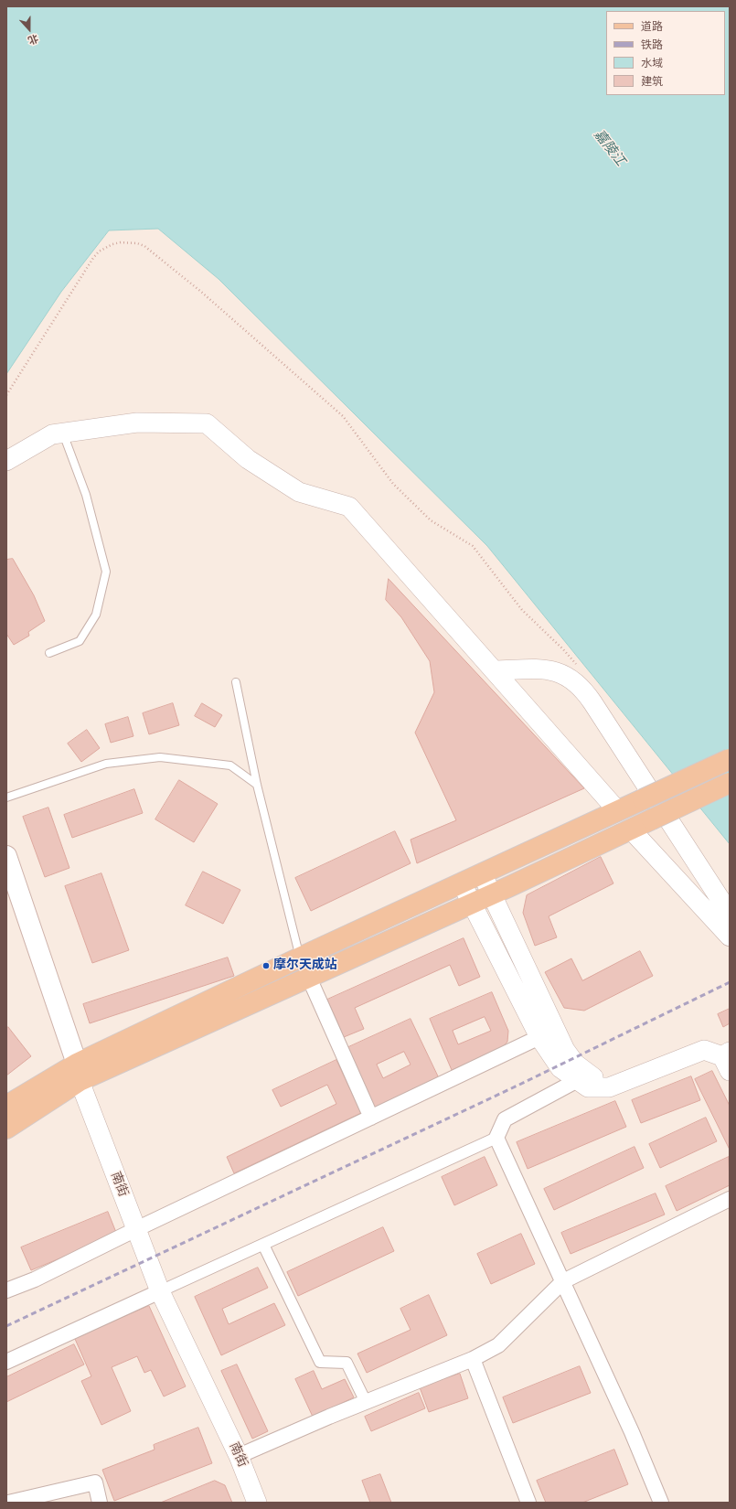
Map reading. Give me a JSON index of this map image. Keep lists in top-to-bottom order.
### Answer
{
  "streets": {
    "main road": ["南街"]
  },
  "water": ["嘉陵江"],
  "places": ["摩尔天成站"],
  "legend": [
    "道路",
    "铁路",
    "水域",
    "建筑"
  ],
  "north": "bottom"
}
